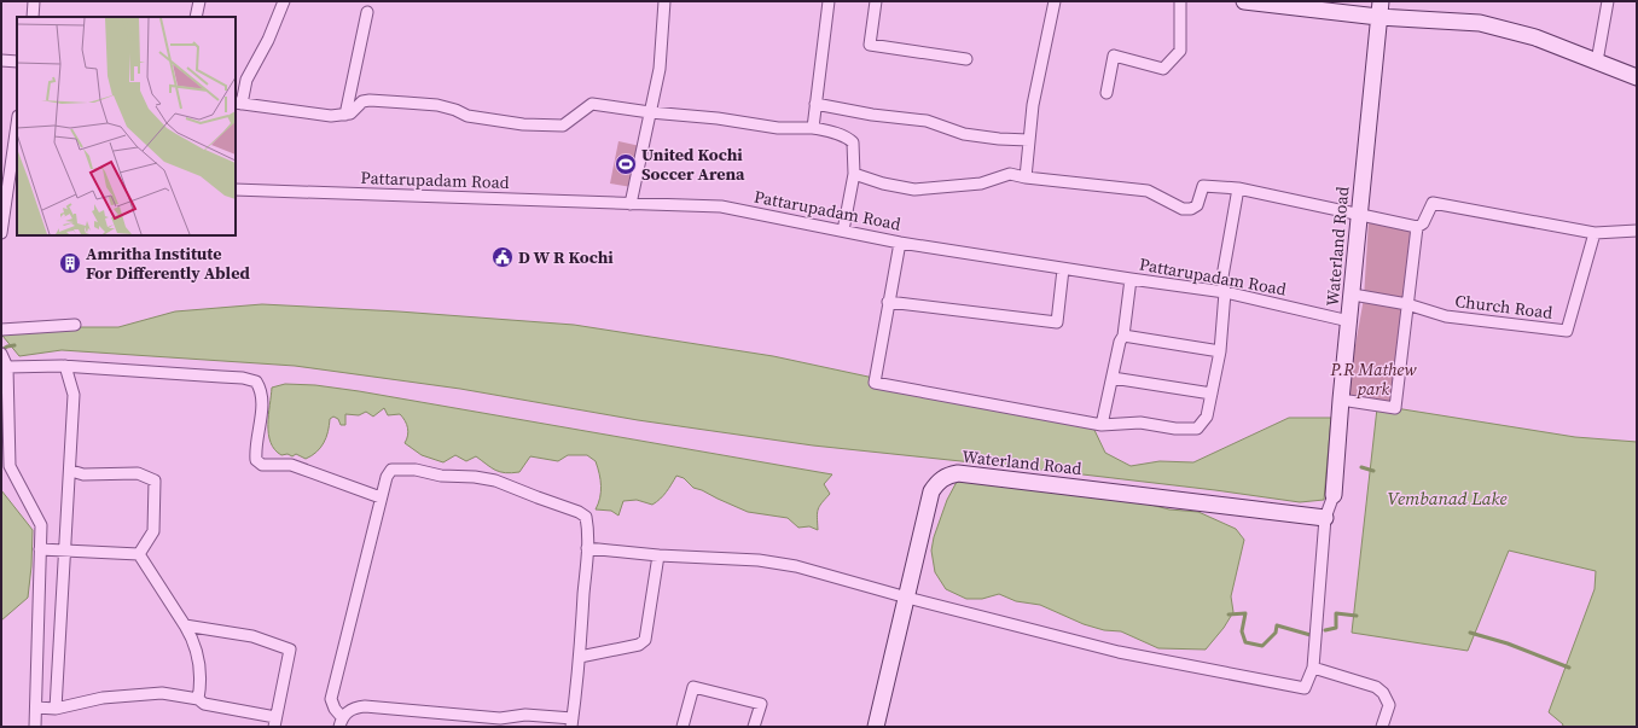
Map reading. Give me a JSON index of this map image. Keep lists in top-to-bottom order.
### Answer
{
  "streets": {
    "main road": ["Waterland Road"],
    "street": ["Pattarupadam Road", "Church Road"]
  },
  "crossings": [
    ["Pattarupadam Road", "Waterland Road"],
    ["Waterland Road", "Church Road"]
  ],
  "water": ["Vembanad Lake"],
  "parks": ["P.R Mathew park"],
  "places": {
    "sports": ["United Kochi Soccer Arena"],
    "public building": ["D W R Kochi"],
    "building": ["Amritha Institute For Differently Abled"]
  }
}
